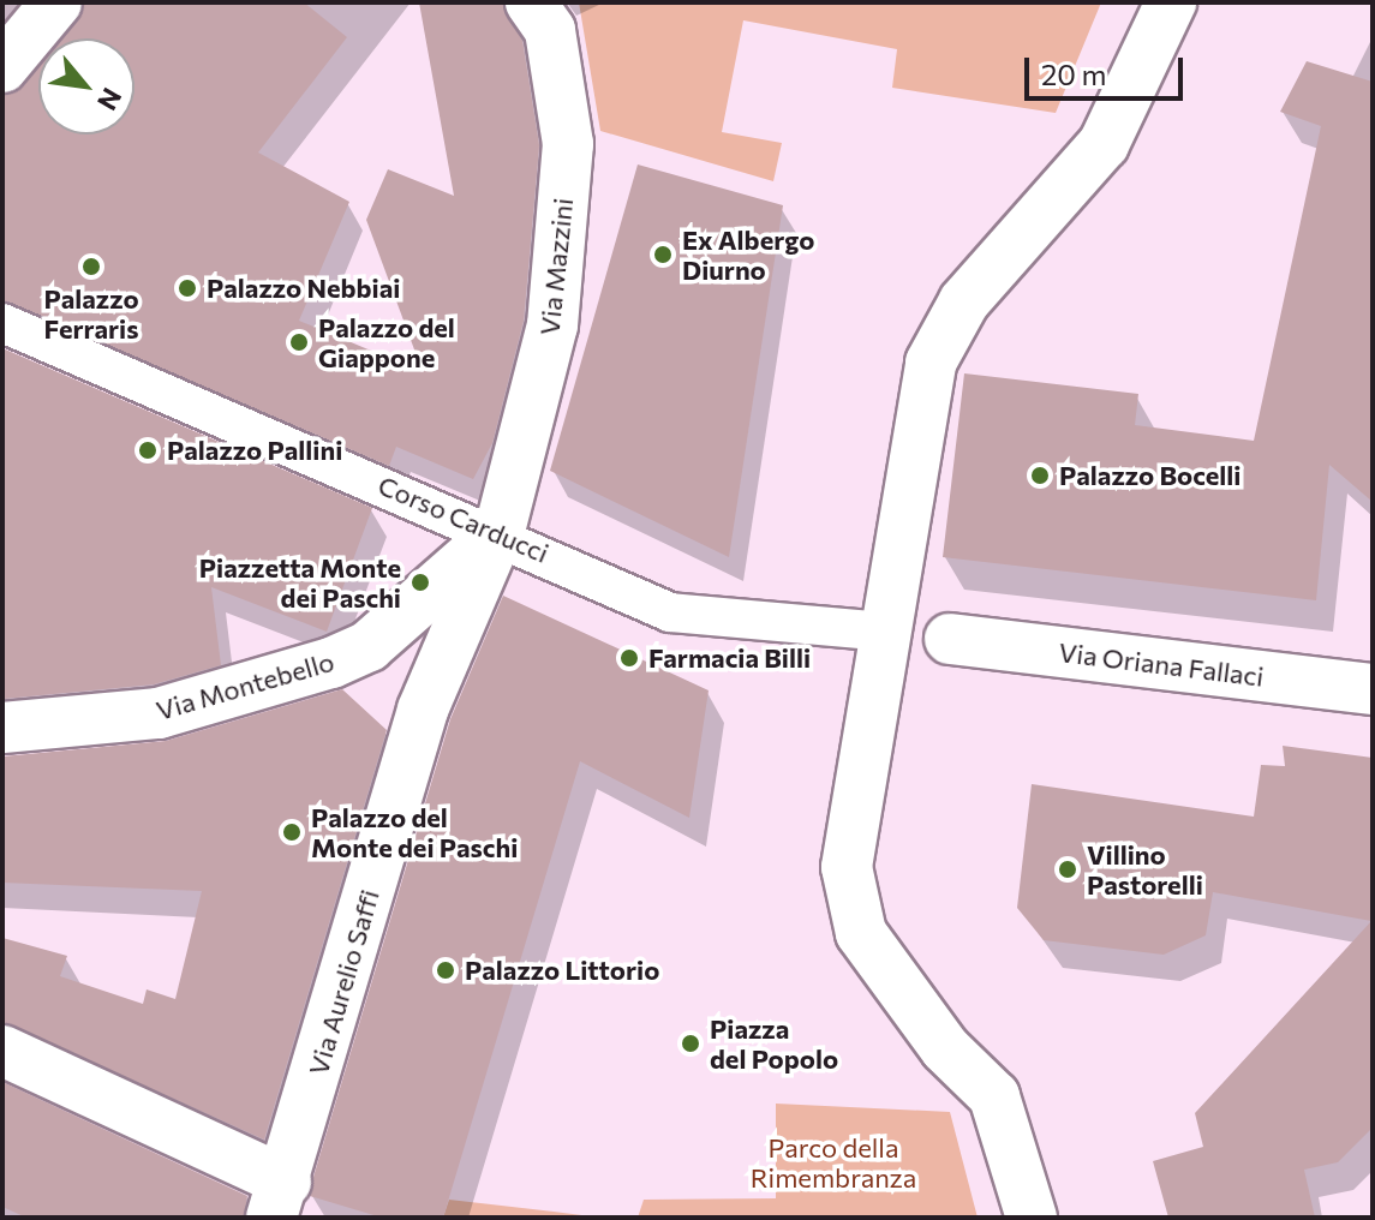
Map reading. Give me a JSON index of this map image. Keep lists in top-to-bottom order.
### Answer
{
  "streets": {
    "street": [
      "Via Mazzini",
      "Corso Carducci",
      "Via Oriana Fallaci",
      "Via Montebello",
      "Via Aurelio Saffi"
    ]
  },
  "crossings": [
    ["Via Mazzini", "Corso Carducci"],
    ["Via Mazzini", "Via Montebello"],
    ["Via Mazzini", "Via Aurelio Saffi"],
    ["Corso Carducci", "Via Montebello"],
    ["Corso Carducci", "Via Aurelio Saffi"],
    ["Via Montebello", "Via Aurelio Saffi"]
  ],
  "parks": ["Parco della Rimembranza"],
  "places": [
    "Ex Albergo Diurno",
    "Palazzo Ferraris",
    "Palazzo Nebbiai",
    "Palazzo del Giappone",
    "Palazzo Pallini",
    "Palazzo Bocelli",
    "Piazzetta Monte dei Paschi",
    "Farmacia Billi",
    "Palazzo del Monte dei Paschi",
    "Villino Pastorelli",
    "Palazzo Littorio",
    "Piazza del Popolo"
  ],
  "scale_bar": "20 m",
  "north": "bottom right"
}
